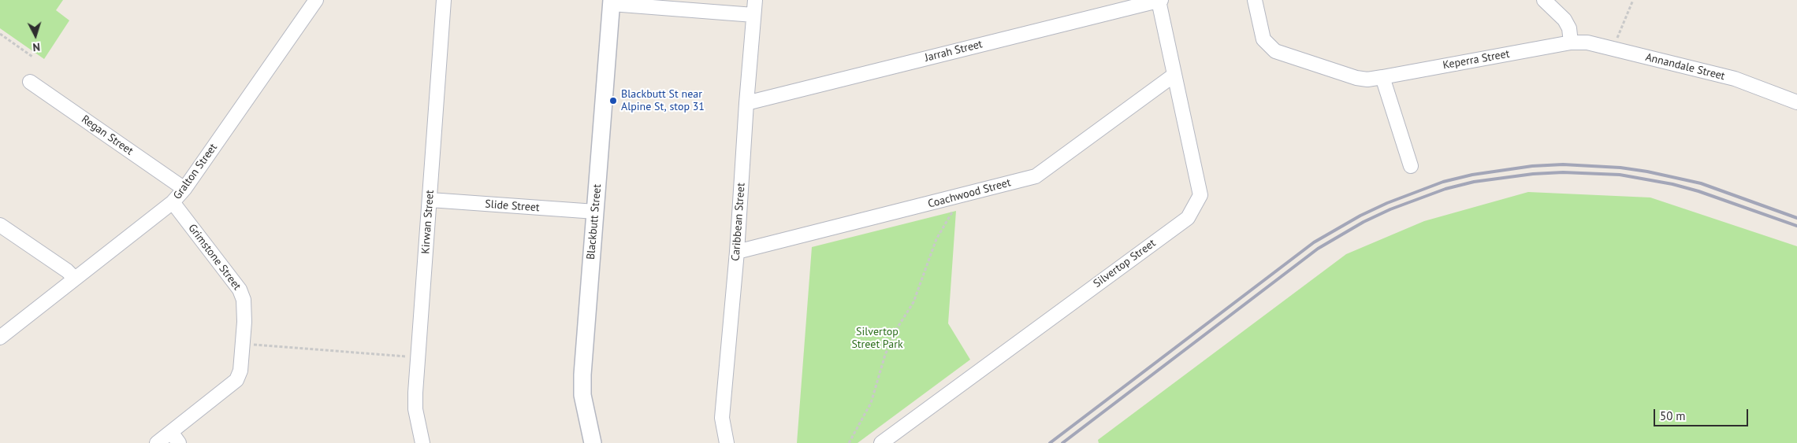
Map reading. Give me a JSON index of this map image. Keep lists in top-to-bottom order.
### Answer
{
  "streets": {
    "street": [
      "Jarrah Street",
      "Keperra Street",
      "Annandale Street",
      "Regan Street",
      "Gralton Street",
      "Coachwood Street",
      "Slide Street",
      "Kirwan Street",
      "Blackbutt Street",
      "Caribbean Street",
      "Grimstone Street",
      "Silvertop Street"
    ]
  },
  "crossings": [
    ["Jarrah Street", "Caribbean Street"],
    ["Jarrah Street", "Silvertop Street"],
    ["Keperra Street", "Annandale Street"],
    ["Regan Street", "Gralton Street"],
    ["Gralton Street", "Grimstone Street"],
    ["Coachwood Street", "Caribbean Street"],
    ["Coachwood Street", "Silvertop Street"],
    ["Slide Street", "Kirwan Street"],
    ["Slide Street", "Blackbutt Street"]
  ],
  "parks": ["Silvertop Street Park"],
  "places": ["Blackbutt St near Alpine St, stop 31"],
  "scale_bar": "50 m",
  "north": "bottom"
}
